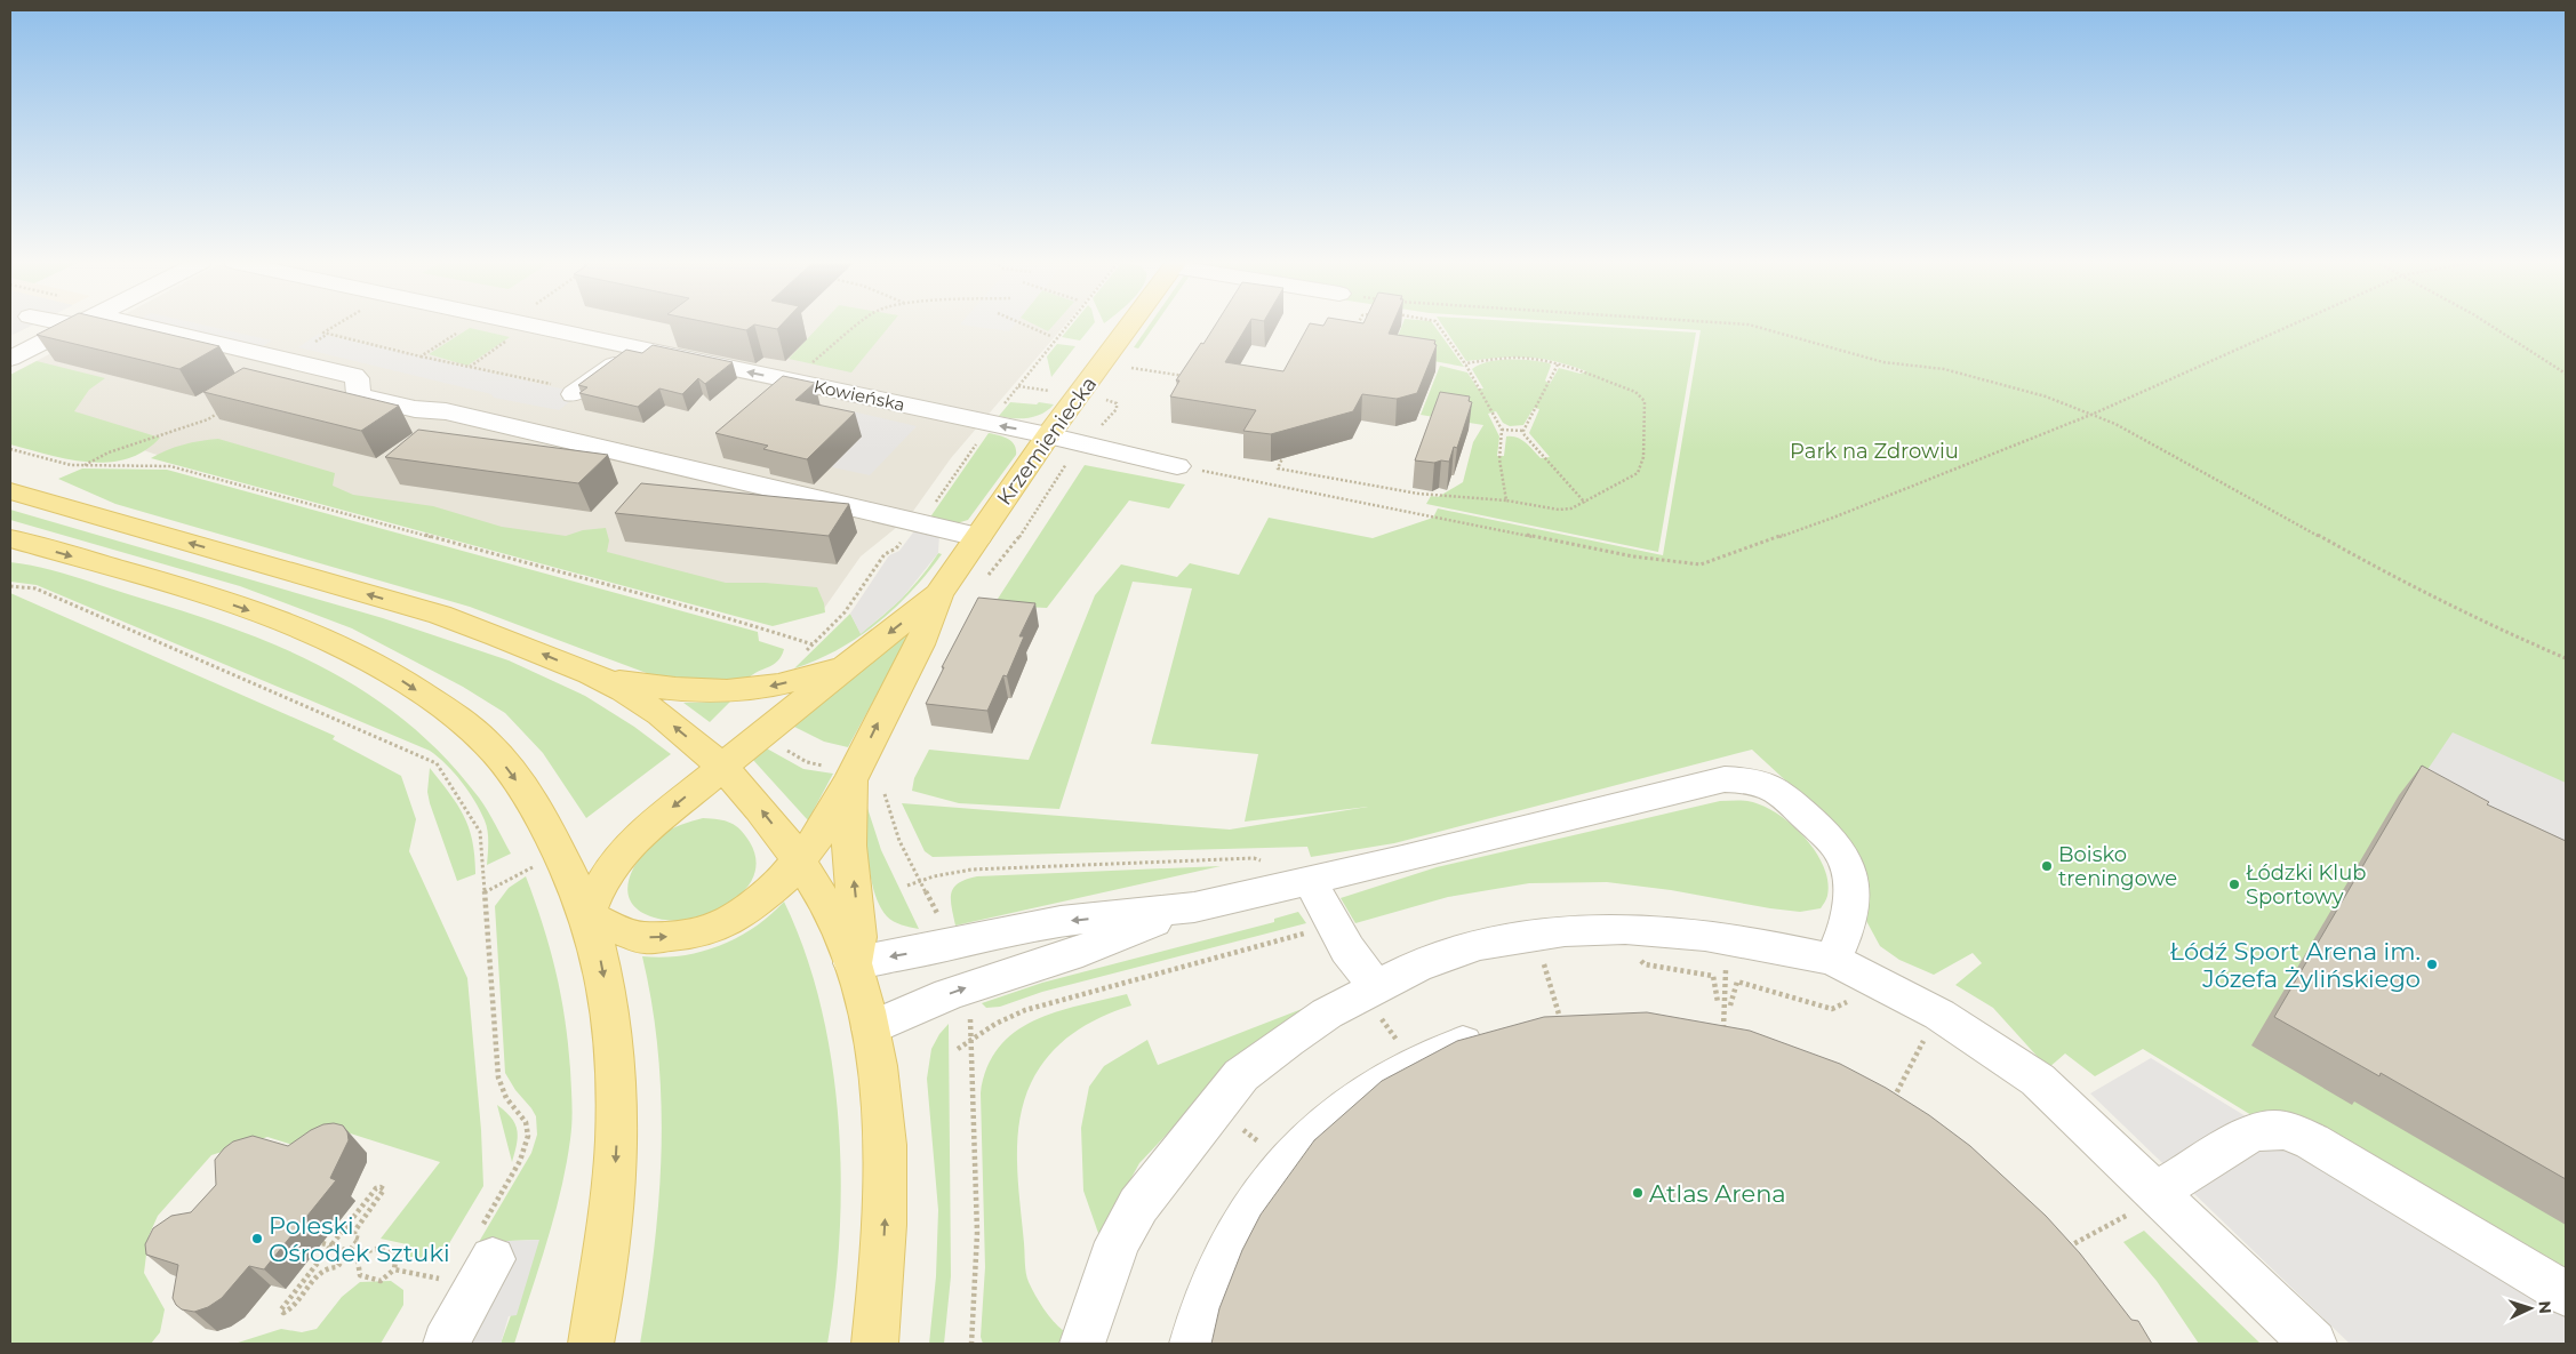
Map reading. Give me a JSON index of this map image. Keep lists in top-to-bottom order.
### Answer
{
  "streets": {
    "main road": ["Krzemieniecka"],
    "street": ["Kowieńska"]
  },
  "crossings": [
    ["Kowieńska", "Krzemieniecka"]
  ],
  "parks": ["Park na Zdrowiu"],
  "places": [
    "Boisko treningowe",
    "Łódzki Klub Sportowy",
    "Łódź Sport Arena im. Józefa Żylińskiego",
    "Atlas Arena",
    "Poleski Ośrodek Sztuki"
  ],
  "north": "right"
}
